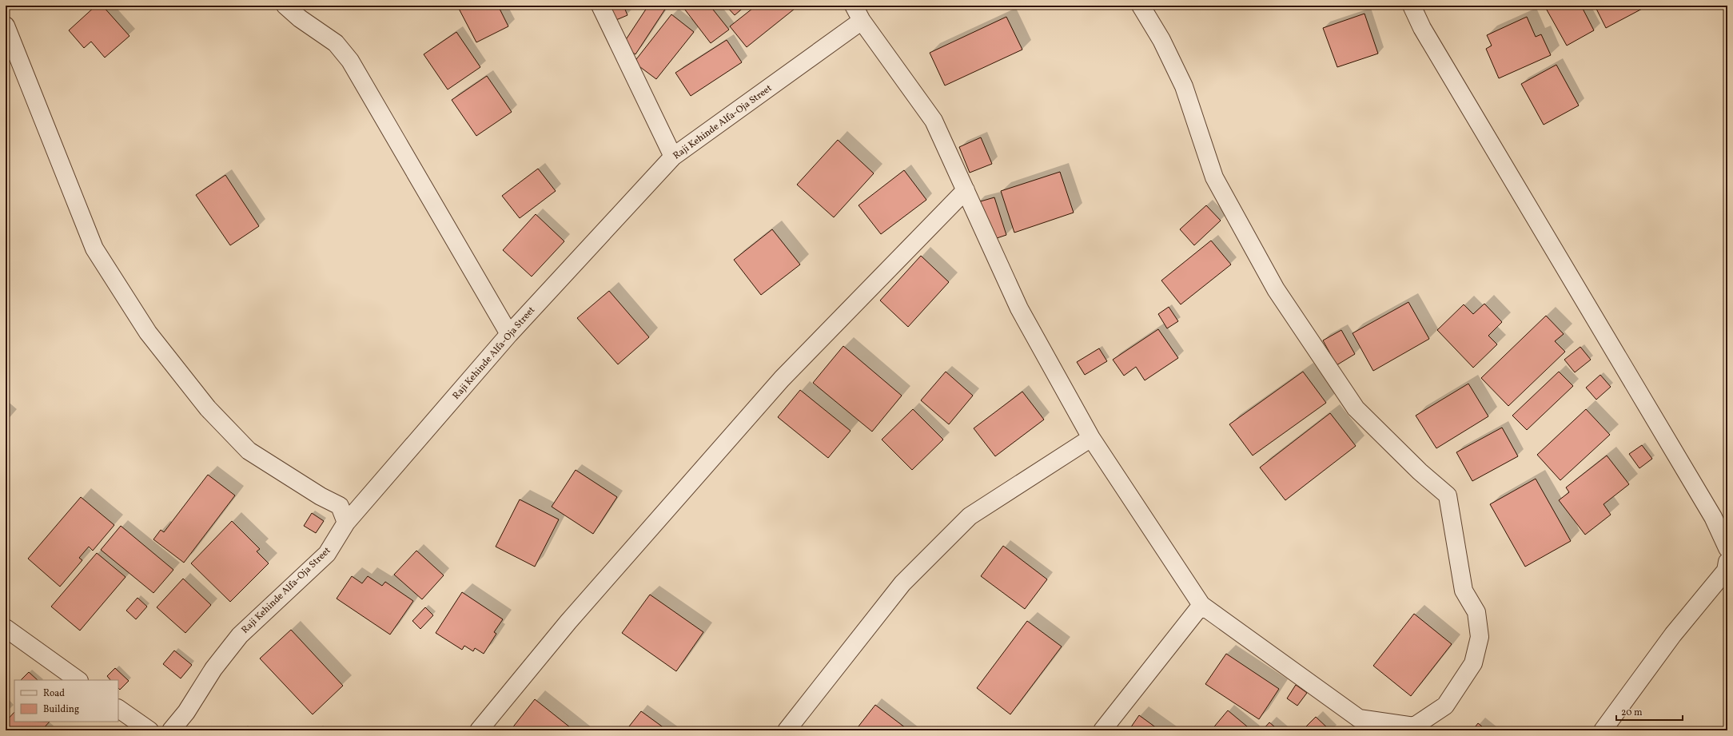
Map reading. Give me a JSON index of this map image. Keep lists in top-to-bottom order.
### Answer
{
  "streets": {
    "street": ["Raji Kehinde Alfa-Oja Street"]
  },
  "legend": ["Road", "Building"],
  "scale_bar": "20 m"
}
